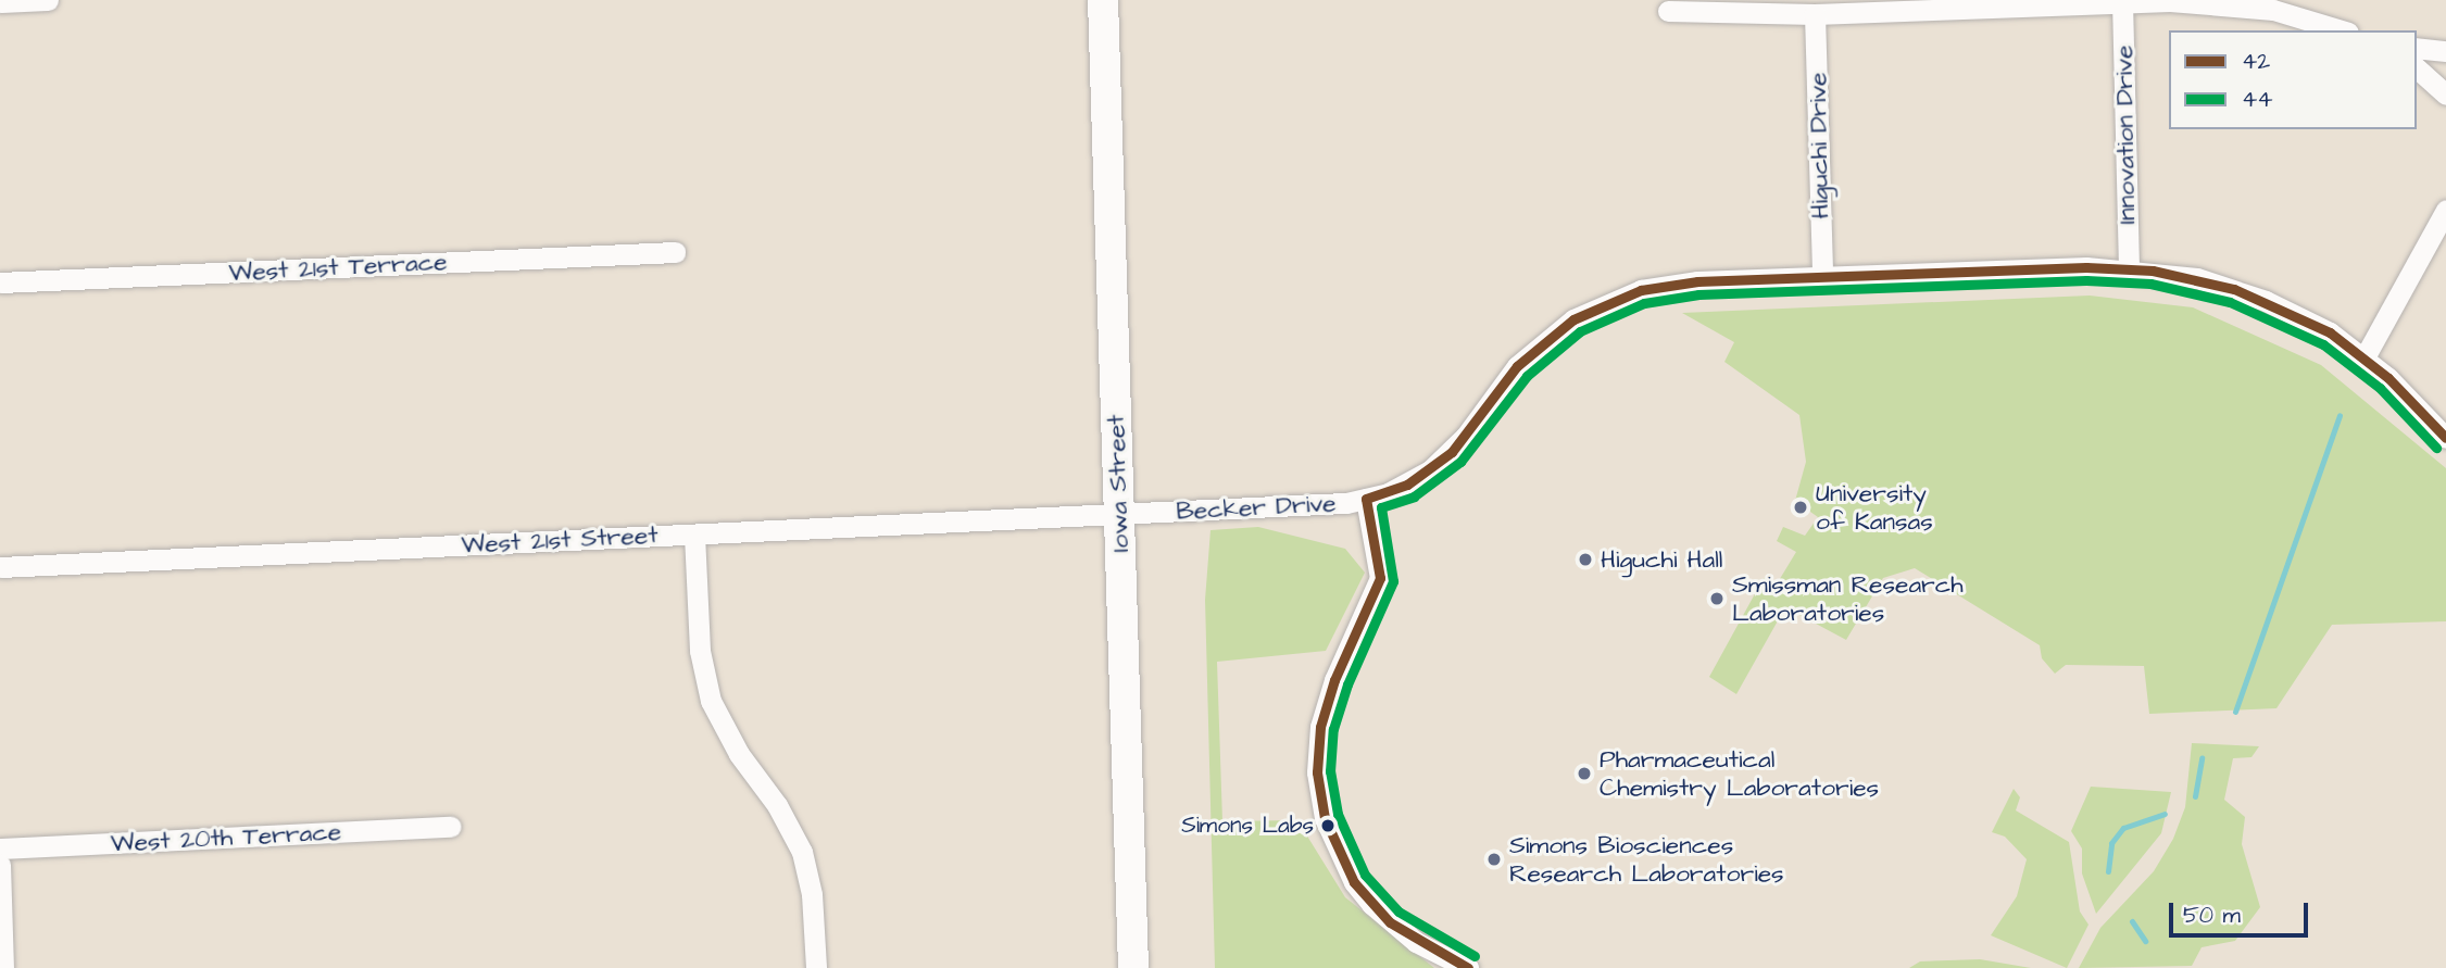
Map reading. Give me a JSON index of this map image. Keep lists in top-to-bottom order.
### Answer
{
  "streets": {
    "highway": ["Iowa Street"],
    "street": [
      "Innovation Drive",
      "Higuchi Drive",
      "West 21st Terrace",
      "Becker Drive",
      "West 21st Street",
      "West 20th Terrace"
    ]
  },
  "crossings": [
    ["Innovation Drive", "Becker Drive"],
    ["Higuchi Drive", "Becker Drive"],
    ["Iowa Street", "Becker Drive"],
    ["Iowa Street", "West 21st Street"],
    ["Becker Drive", "West 21st Street"]
  ],
  "places": [
    "University of Kansas",
    "Higuchi Hall",
    "Smissman Research Laboratories",
    "Pharmaceutical Chemistry Laboratories",
    "Simons Labs",
    "Simons Biosciences Research Laboratories"
  ],
  "lines": ["transit line 42", "transit line 44"],
  "legend": ["42", "44"],
  "scale_bar": "50 m"
}
